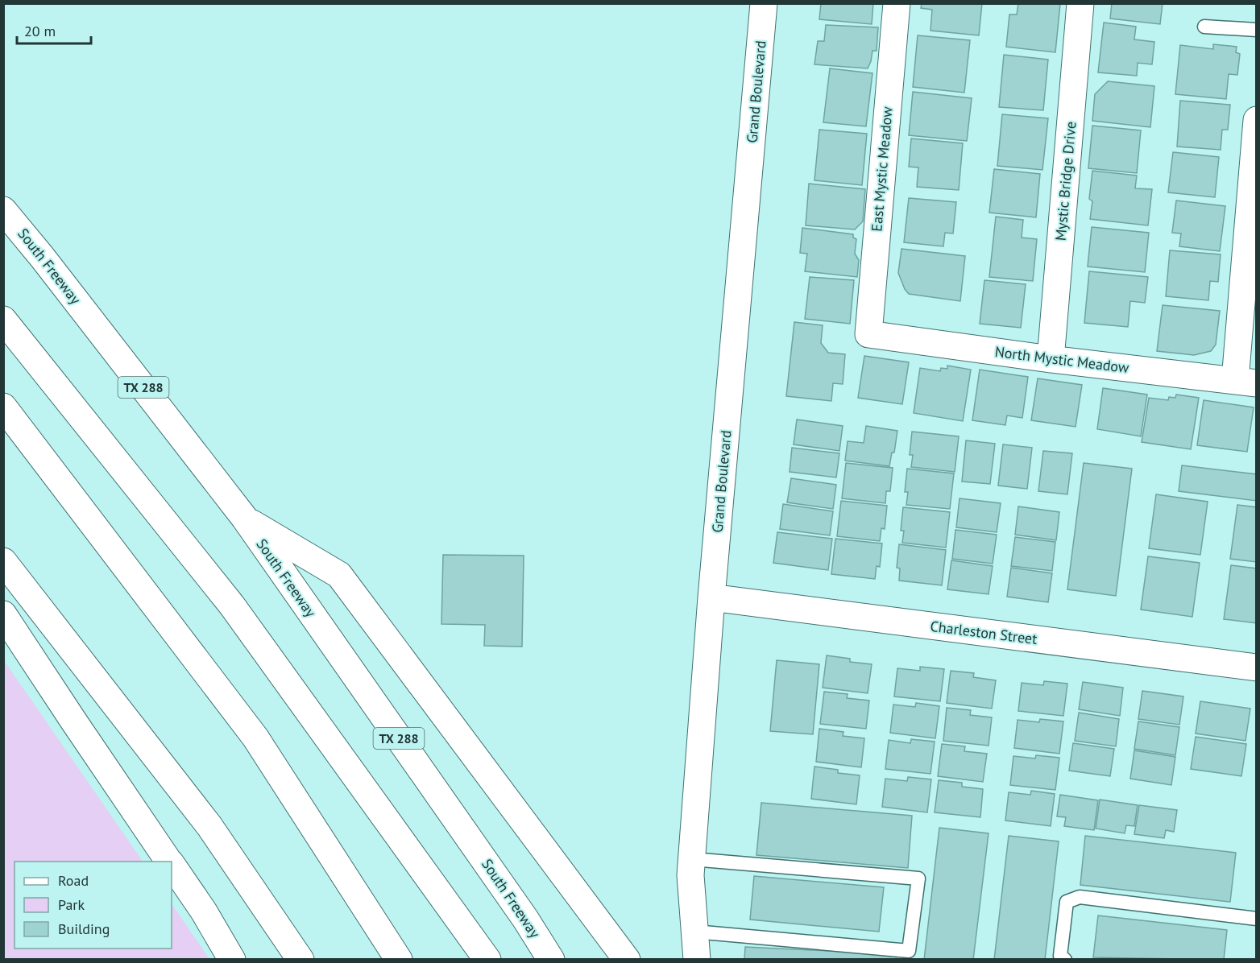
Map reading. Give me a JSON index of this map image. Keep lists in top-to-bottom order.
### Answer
{
  "streets": {
    "main road": [
      "Grand Boulevard",
      "East Mystic Meadow",
      "Mystic Bridge Drive",
      "South Freeway",
      "North Mystic Meadow",
      "TX 288",
      "Charleston Street"
    ]
  },
  "crossings": [
    ["Grand Boulevard", "Charleston Street"],
    ["East Mystic Meadow", "North Mystic Meadow"],
    ["Mystic Bridge Drive", "North Mystic Meadow"]
  ],
  "legend": ["Road", "Park", "Building"],
  "scale_bar": "20 m"
}
